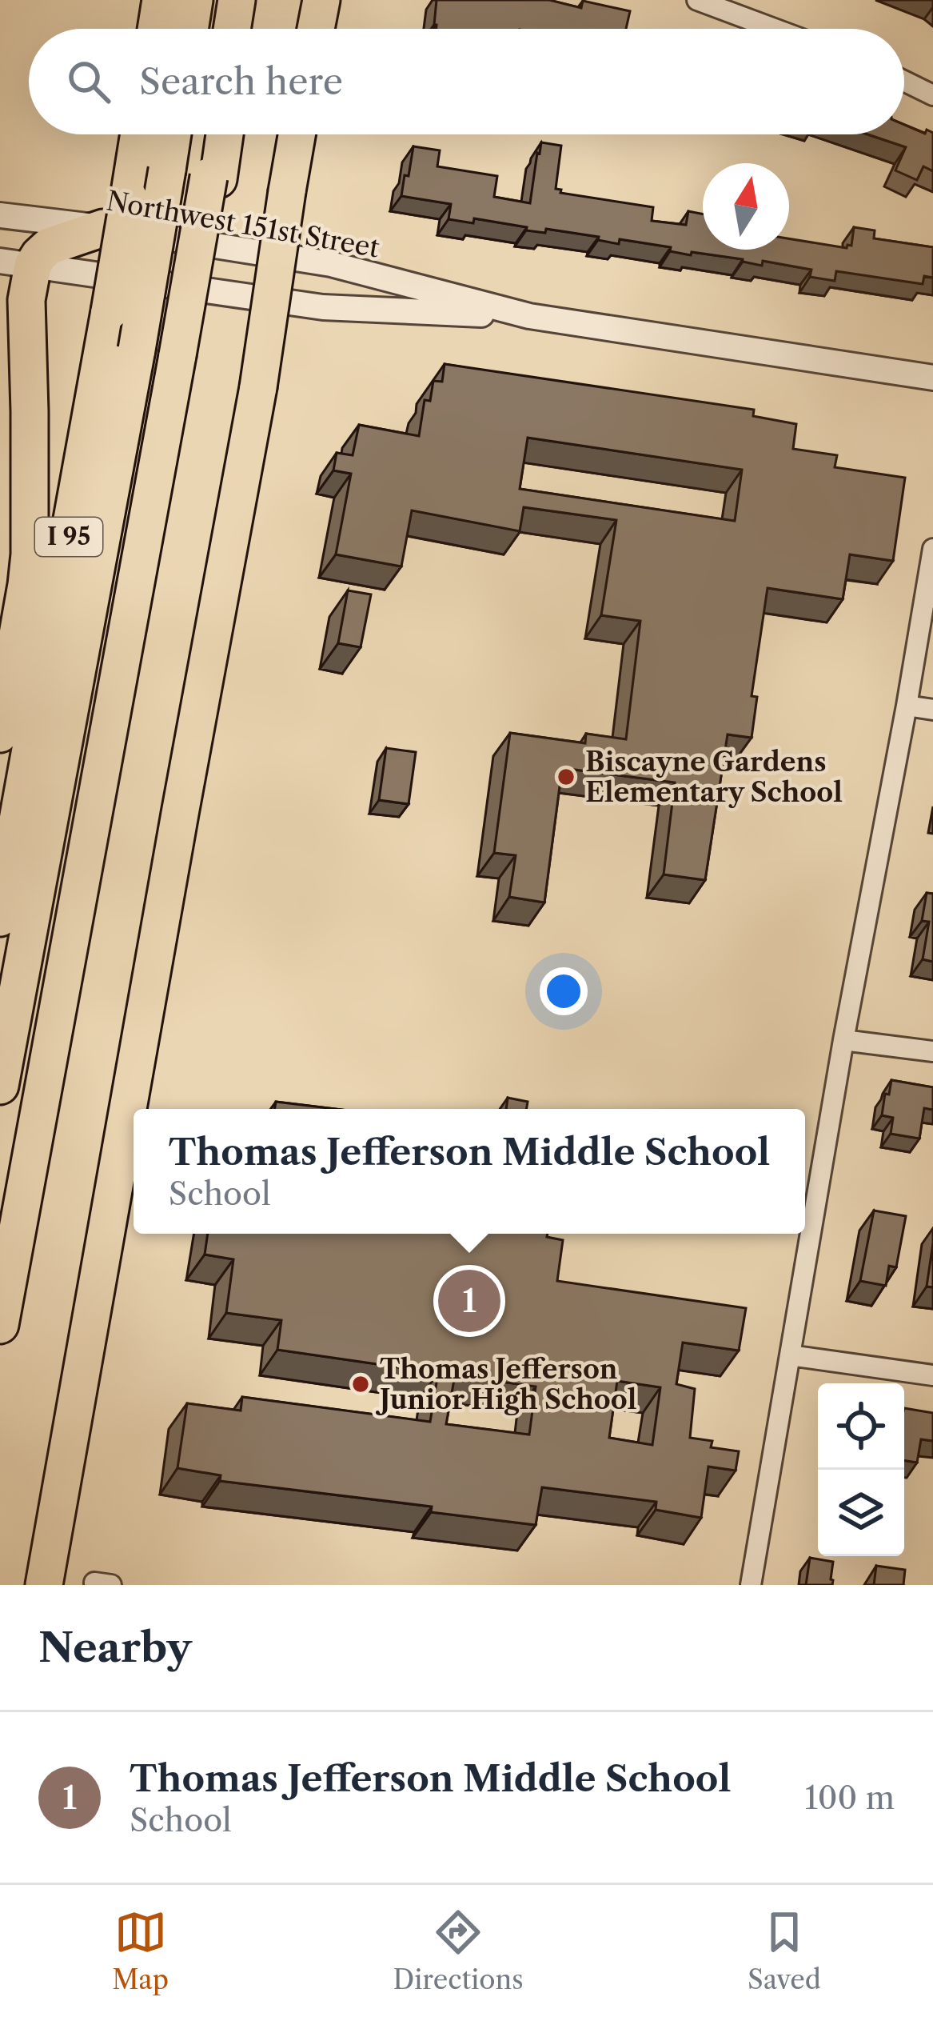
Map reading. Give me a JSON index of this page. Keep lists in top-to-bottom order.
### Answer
{
  "streets": {
    "highway": ["I 95"],
    "street": ["Northwest 151st Street"]
  },
  "places": ["Biscayne Gardens Elementary School", "Thomas Jefferson Junior High School"],
  "north": "top",
  "page": {
    "search": "Search here",
    "popup": ["Thomas Jefferson Middle School", "School"],
    "pins": "1",
    "heading": "Nearby",
    "list": [
      {
        "mark": "1",
        "name": "Thomas Jefferson Middle School",
        "note": "School",
        "value": "100 m"
      }
    ],
    "nav": ["Map", "Directions", "Saved"]
  }
}
